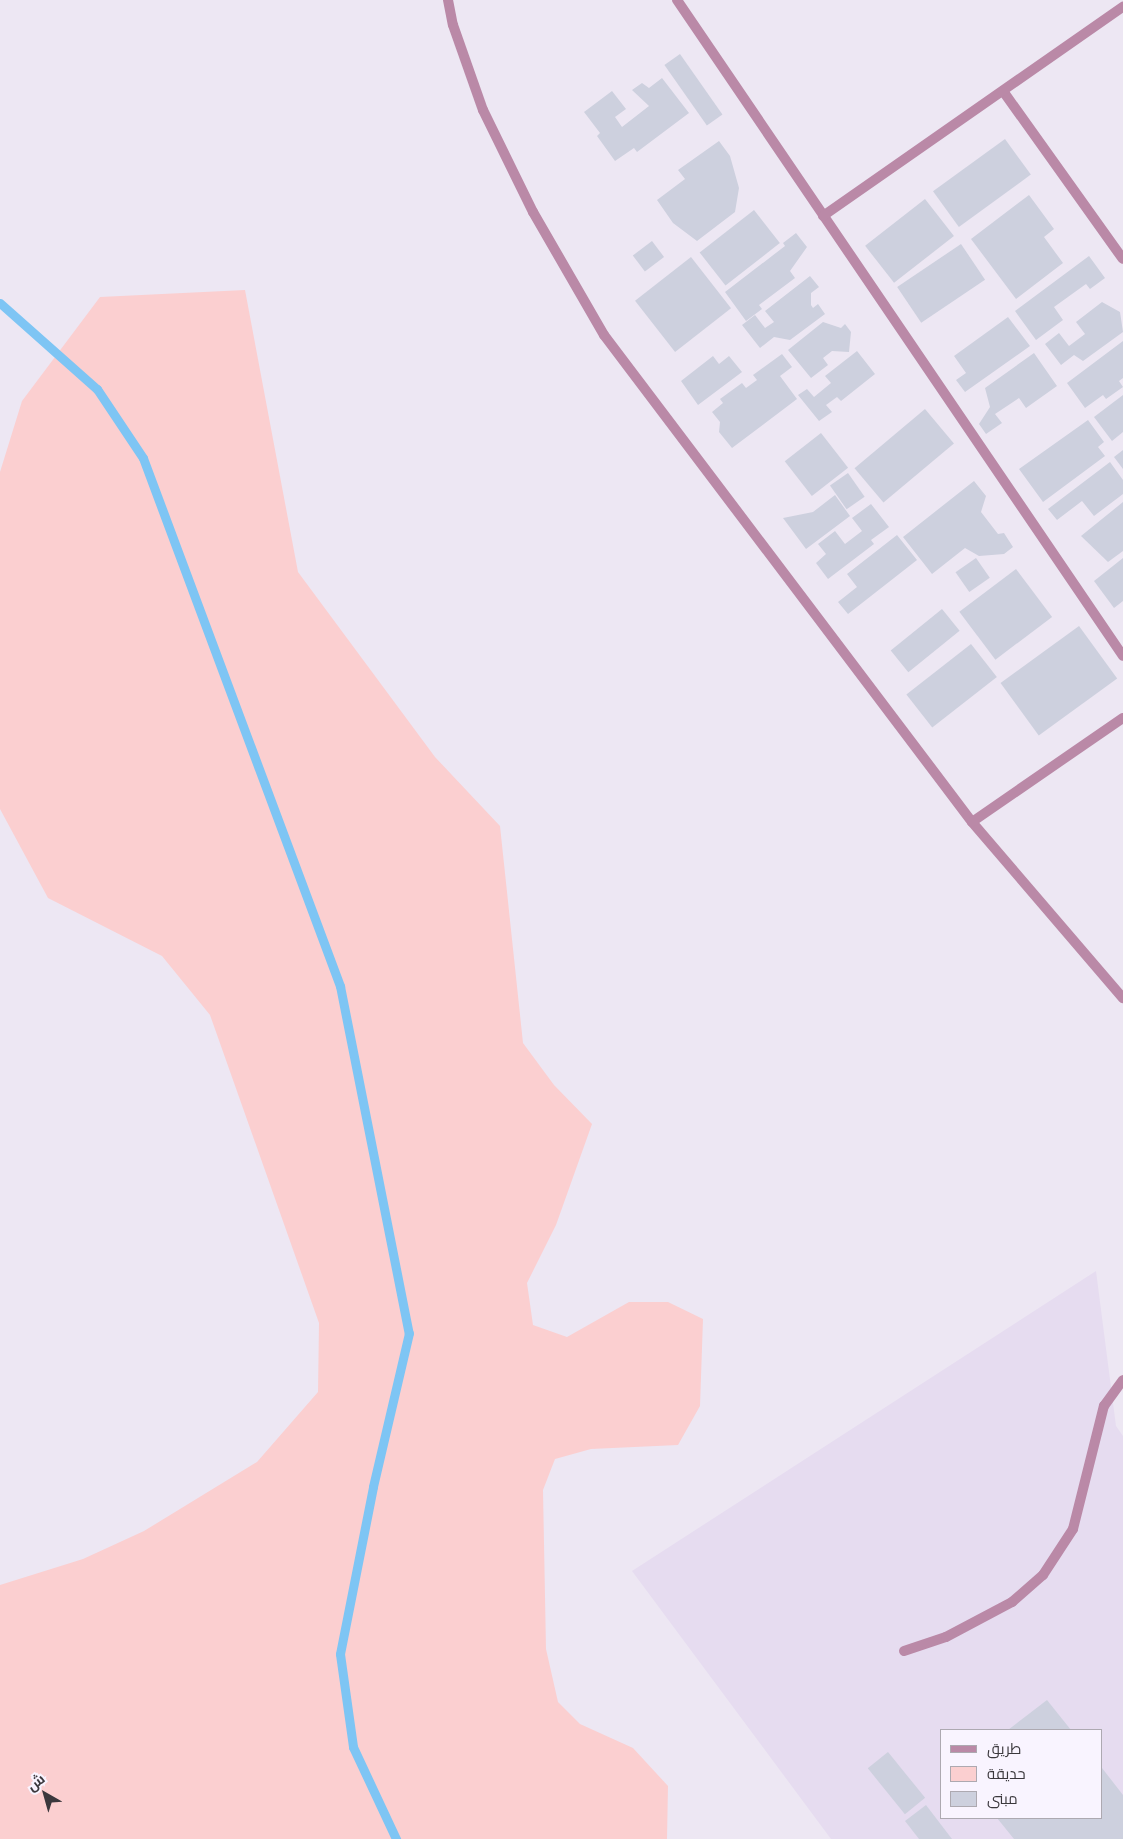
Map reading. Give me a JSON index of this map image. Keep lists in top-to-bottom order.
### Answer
{
  "legend": ["طريق", "حديقة", "مبنى"],
  "north": "top left"
}
